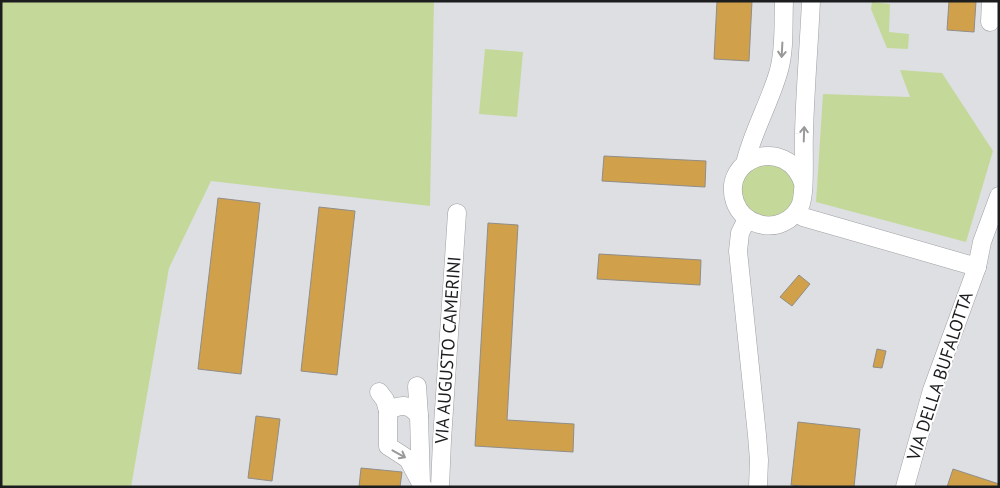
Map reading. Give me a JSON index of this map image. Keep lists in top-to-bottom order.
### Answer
{
  "streets": {
    "street": ["VIA AUGUSTO CAMERINI", "VIA DELLA BUFALOTTA"]
  }
}
